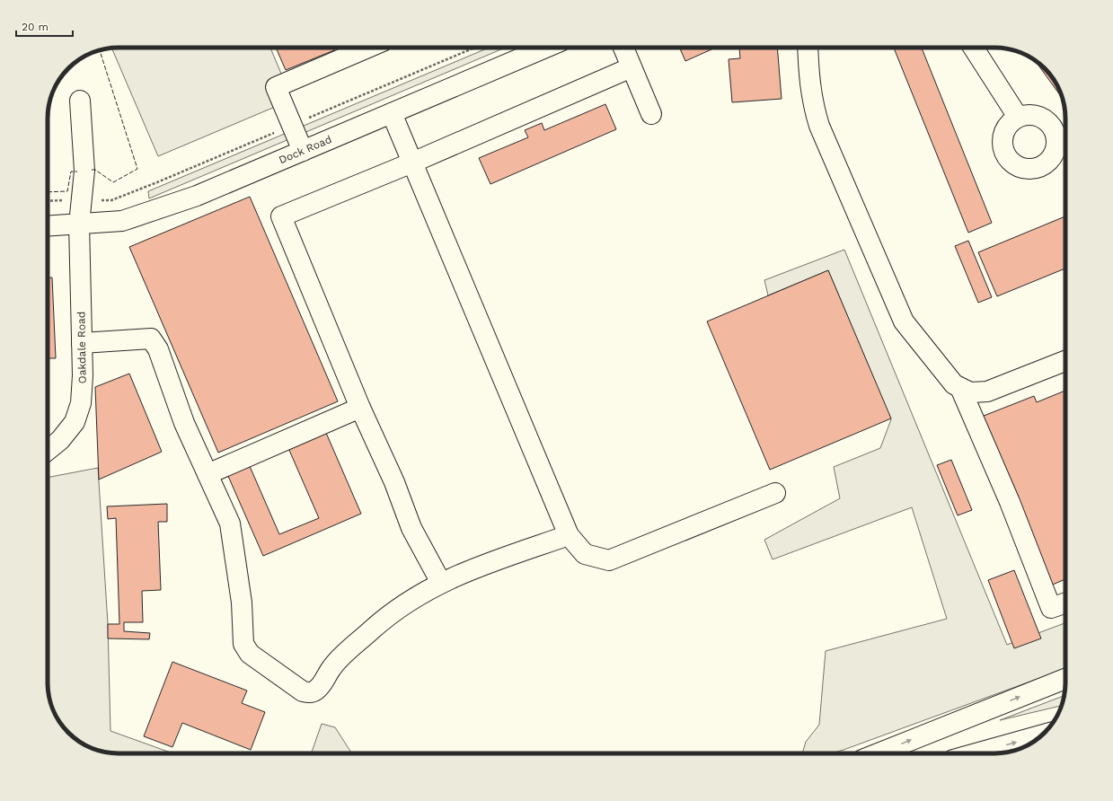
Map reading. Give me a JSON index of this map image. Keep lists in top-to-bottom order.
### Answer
{
  "streets": {
    "main road": ["Dock Road", "Oakdale Road"]
  },
  "crossings": [
    ["Dock Road", "Oakdale Road"]
  ],
  "scale_bar": "20 m"
}
